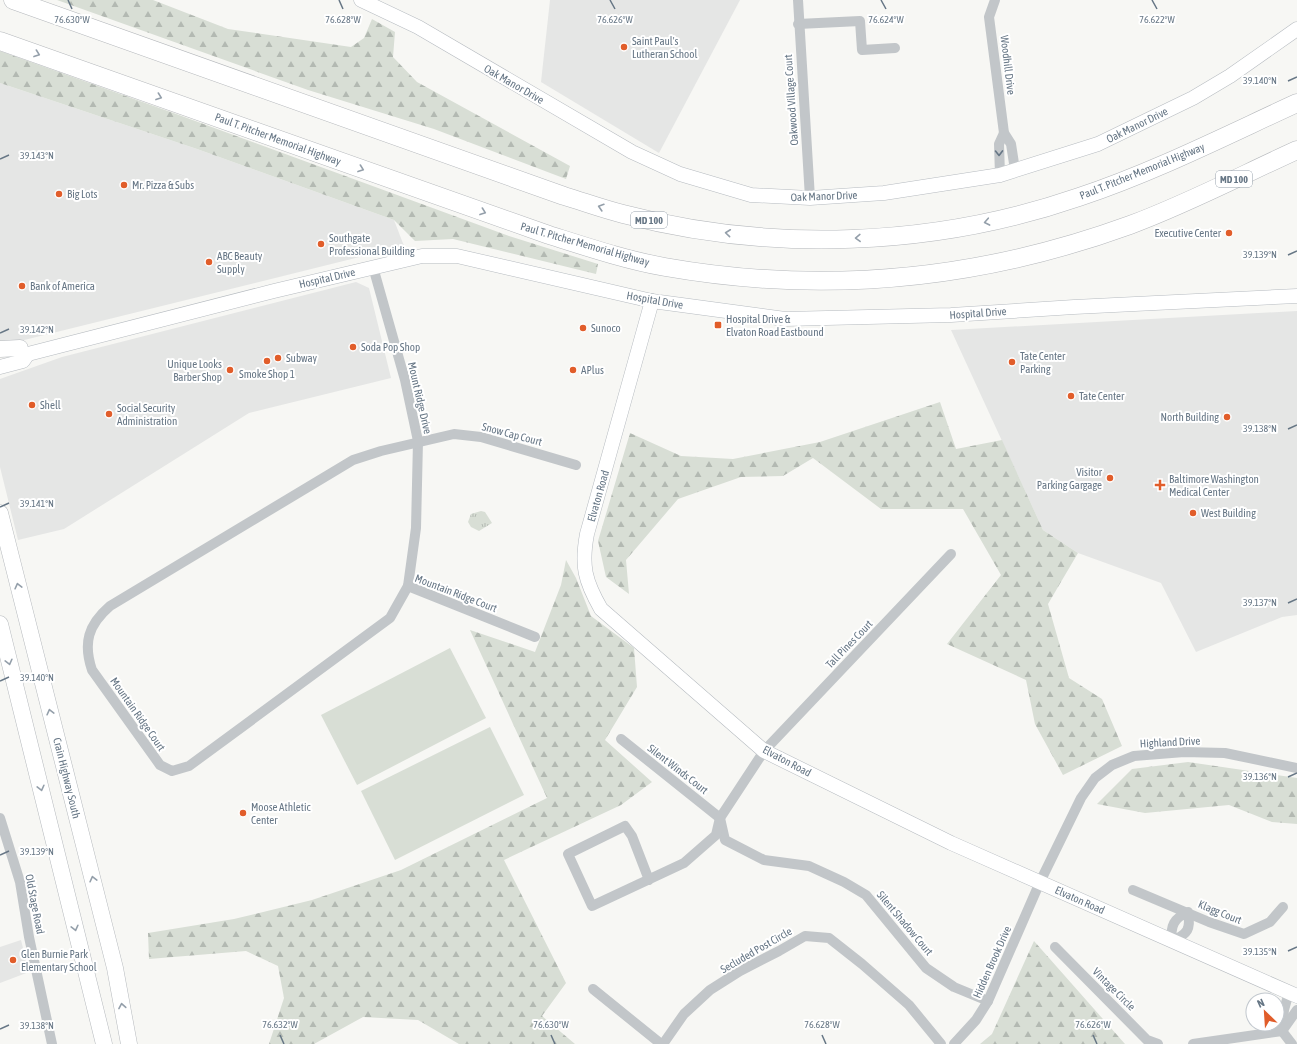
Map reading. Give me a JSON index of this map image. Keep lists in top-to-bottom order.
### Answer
{
  "streets": {
    "highway": ["Paul T. Pitcher Memorial Highway", "MD 100"],
    "main road": ["Crain Highway South"],
    "street": [
      "Woodhill Drive",
      "Oak Manor Drive",
      "Oakwood Village Court",
      "Hospital Drive",
      "Mount Ridge Drive",
      "Snow Cap Court",
      "Elvaton Road",
      "Mountain Ridge Court",
      "Tall Pines Court",
      "Highland Drive",
      "Silent Winds Court",
      "Old Stage Road",
      "Klagg Court",
      "Silent Shadow Court",
      "Secluded Post Circle",
      "Hidden Brook Drive",
      "Vintage Circle"
    ]
  },
  "crossings": [
    ["Woodhill Drive", "Oak Manor Drive"],
    ["Oak Manor Drive", "Oakwood Village Court"],
    ["Hospital Drive", "Mount Ridge Drive"],
    ["Hospital Drive", "Elvaton Road"],
    ["Mount Ridge Drive", "Snow Cap Court"],
    ["Mount Ridge Drive", "Mountain Ridge Court"],
    ["Snow Cap Court", "Mountain Ridge Court"],
    ["Elvaton Road", "Tall Pines Court"],
    ["Elvaton Road", "Highland Drive"],
    ["Elvaton Road", "Klagg Court"],
    ["Elvaton Road", "Hidden Brook Drive"],
    ["Tall Pines Court", "Silent Winds Court"],
    ["Tall Pines Court", "Silent Shadow Court"],
    ["Highland Drive", "Hidden Brook Drive"],
    ["Silent Winds Court", "Silent Shadow Court"],
    ["Silent Shadow Court", "Hidden Brook Drive"]
  ],
  "places": {
    "other": [
      "Saint Paul's Lutheran School",
      "Mr. Pizza & Subs",
      "Big Lots",
      "Executive Center",
      "Southgate Professional Building",
      "ABC Beauty Supply",
      "Bank of America",
      "Sunoco",
      "Soda Pop Shop",
      "Subway",
      "Smoke Shop 1",
      "Tate Center Parking",
      "Unique Looks Barber Shop",
      "APlus",
      "Tate Center",
      "Shell",
      "Social Security Administration",
      "North Building",
      "Visitor Parking Gargage",
      "West Building",
      "Moose Athletic Center",
      "Glen Burnie Park Elementary School"
    ],
    "transit": ["Hospital Drive & Elvaton Road Eastbound"],
    "health": ["Baltimore Washington Medical Center"]
  },
  "north": "top left",
  "coordinates": [
    "76.624°W",
    "76.622°W",
    "76.630°W",
    "76.628°W",
    "76.626°W",
    "39.140°N",
    "39.143°N",
    "39.139°N",
    "39.142°N",
    "39.138°N",
    "39.141°N",
    "39.137°N",
    "39.136°N",
    "39.135°N",
    "76.632°W"
  ]
}
